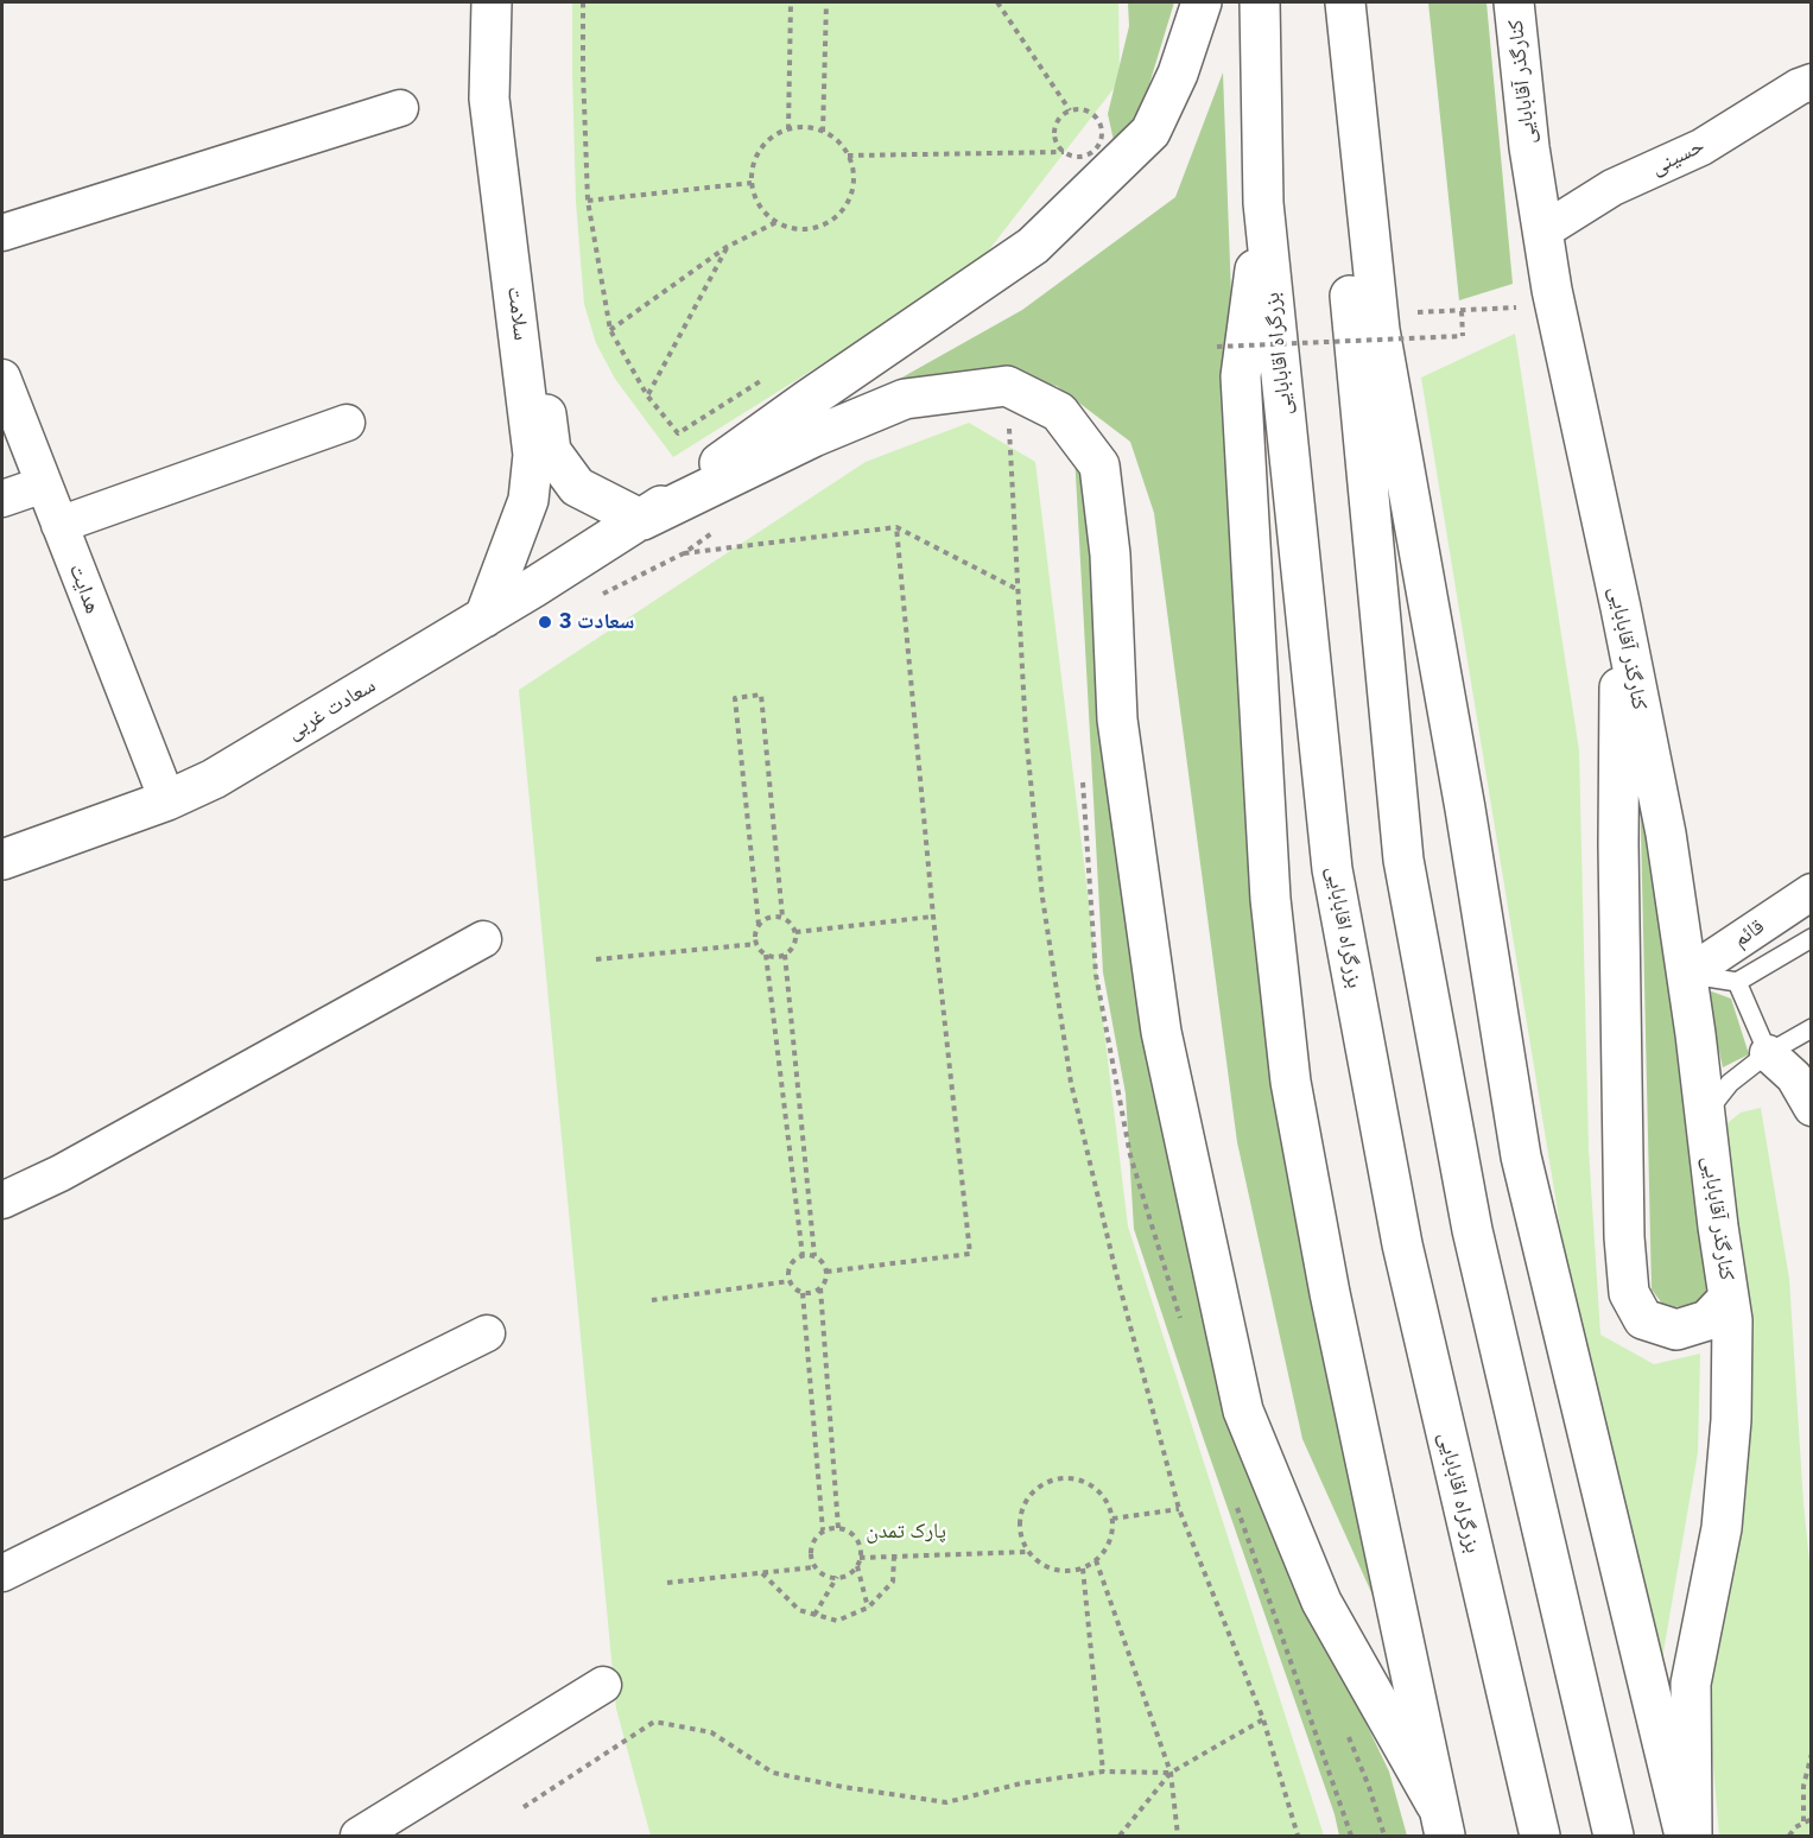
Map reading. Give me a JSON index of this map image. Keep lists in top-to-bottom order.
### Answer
{
  "streets": {
    "main road": [
      "کنارگذر آقابابایی",
      "سلامت",
      "بزرگراه اقابابایی",
      "سعادت غربی"
    ],
    "street": ["حسینی", "هدایت", "قائم"]
  },
  "crossings": [
    ["کنارگذر آقابابایی", "حسینی"],
    ["کنارگذر آقابابایی", "قائم"],
    ["سلامت", "سعادت غربی"],
    ["هدایت", "سعادت غربی"]
  ],
  "parks": ["پارک تمدن"],
  "places": ["سعادت 3"]
}
